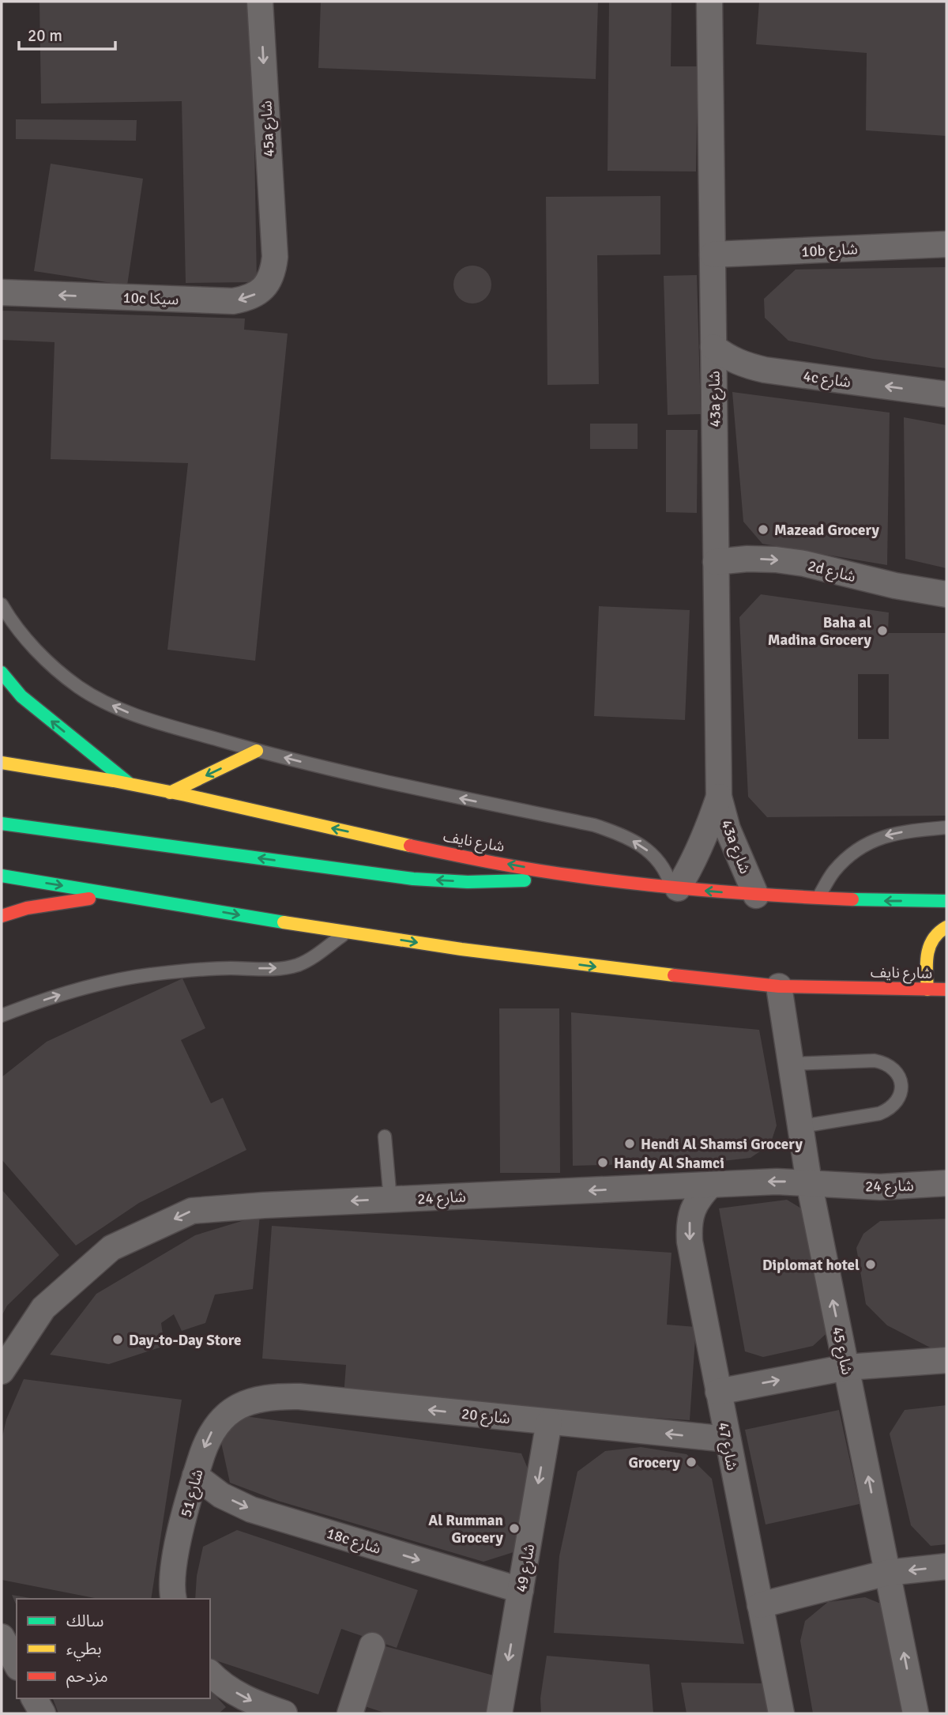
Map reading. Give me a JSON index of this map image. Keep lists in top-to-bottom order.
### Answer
{
  "streets": {
    "main road": ["شارع نايف"],
    "street": [
      "45a شارع",
      "10b شارع",
      "10c سيكا",
      "4c شارع",
      "43a شارع",
      "2d شارع",
      "شارع 24",
      "شارع 45",
      "شارع 20",
      "شارع 47",
      "شارع 51",
      "18c شارع",
      "شارع 49"
    ]
  },
  "crossings": [
    ["45a شارع", "10c سيكا"],
    ["10b شارع", "43a شارع"],
    ["4c شارع", "43a شارع"],
    ["43a شارع", "2d شارع"],
    ["43a شارع", "شارع نايف"],
    ["شارع نايف", "شارع 45"],
    ["شارع 24", "شارع 45"],
    ["شارع 24", "شارع 47"],
    ["شارع 20", "شارع 47"],
    ["شارع 20", "شارع 51"],
    ["شارع 20", "شارع 49"],
    ["شارع 51", "18c شارع"],
    ["18c شارع", "شارع 49"]
  ],
  "one_way": [
    "45a شارع",
    "10c سيكا",
    "4c شارع",
    "2d شارع",
    "شارع 24",
    "شارع 45",
    "شارع 20",
    "شارع 47",
    "شارع 51",
    "18c شارع",
    "شارع 49"
  ],
  "places": [
    "Mazead Grocery",
    "Baha al Madina Grocery",
    "Hendi Al Shamsi Grocery",
    "Handy Al Shamci",
    "Diplomat hotel",
    "Day-to-Day Store",
    "Grocery",
    "Al Rumman Grocery"
  ],
  "legend": ["سالك", "بطيء", "مزدحم"],
  "scale_bar": "20 m"
}
